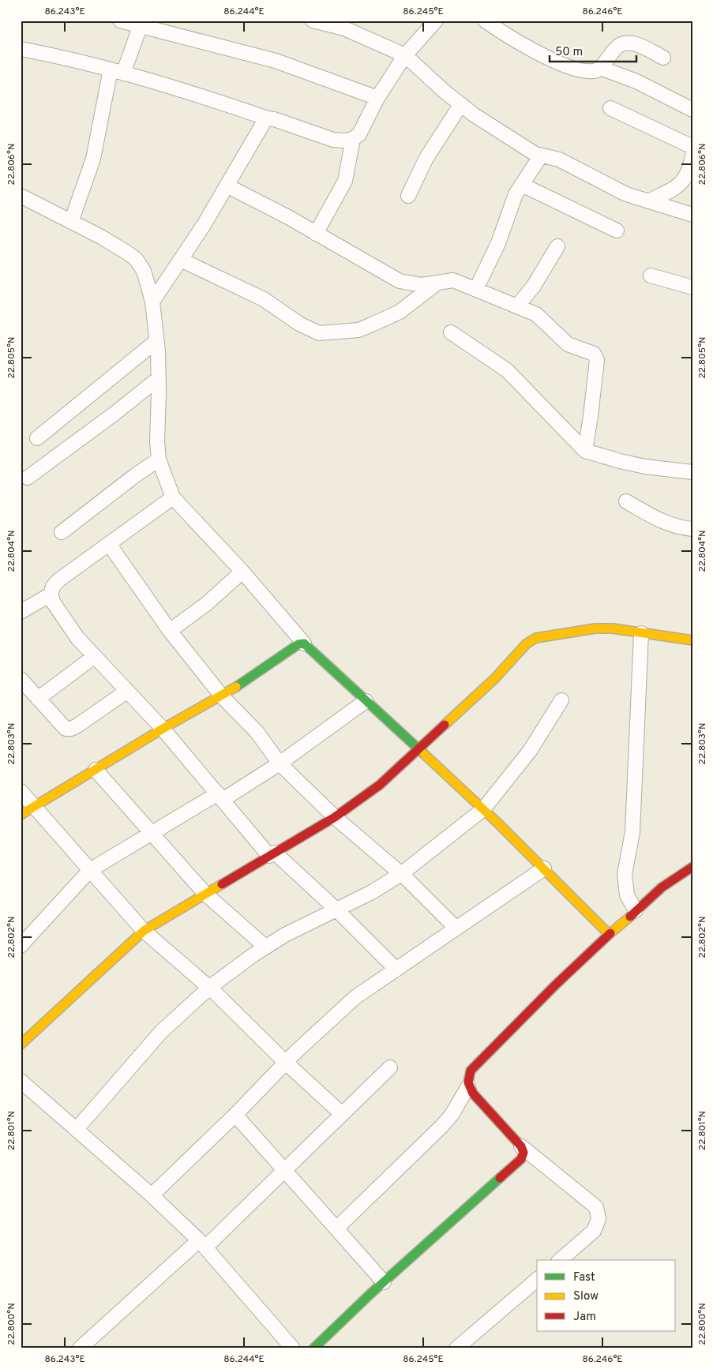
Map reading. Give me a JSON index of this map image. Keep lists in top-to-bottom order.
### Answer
{
  "legend": ["Fast", "Slow", "Jam"],
  "scale_bar": "50 m",
  "coordinates": [
    "86.243°E",
    "86.244°E",
    "86.245°E",
    "86.246°E",
    "22.806°N",
    "22.805°N",
    "22.804°N",
    "22.803°N",
    "22.802°N",
    "22.801°N",
    "22.800°N"
  ]
}
